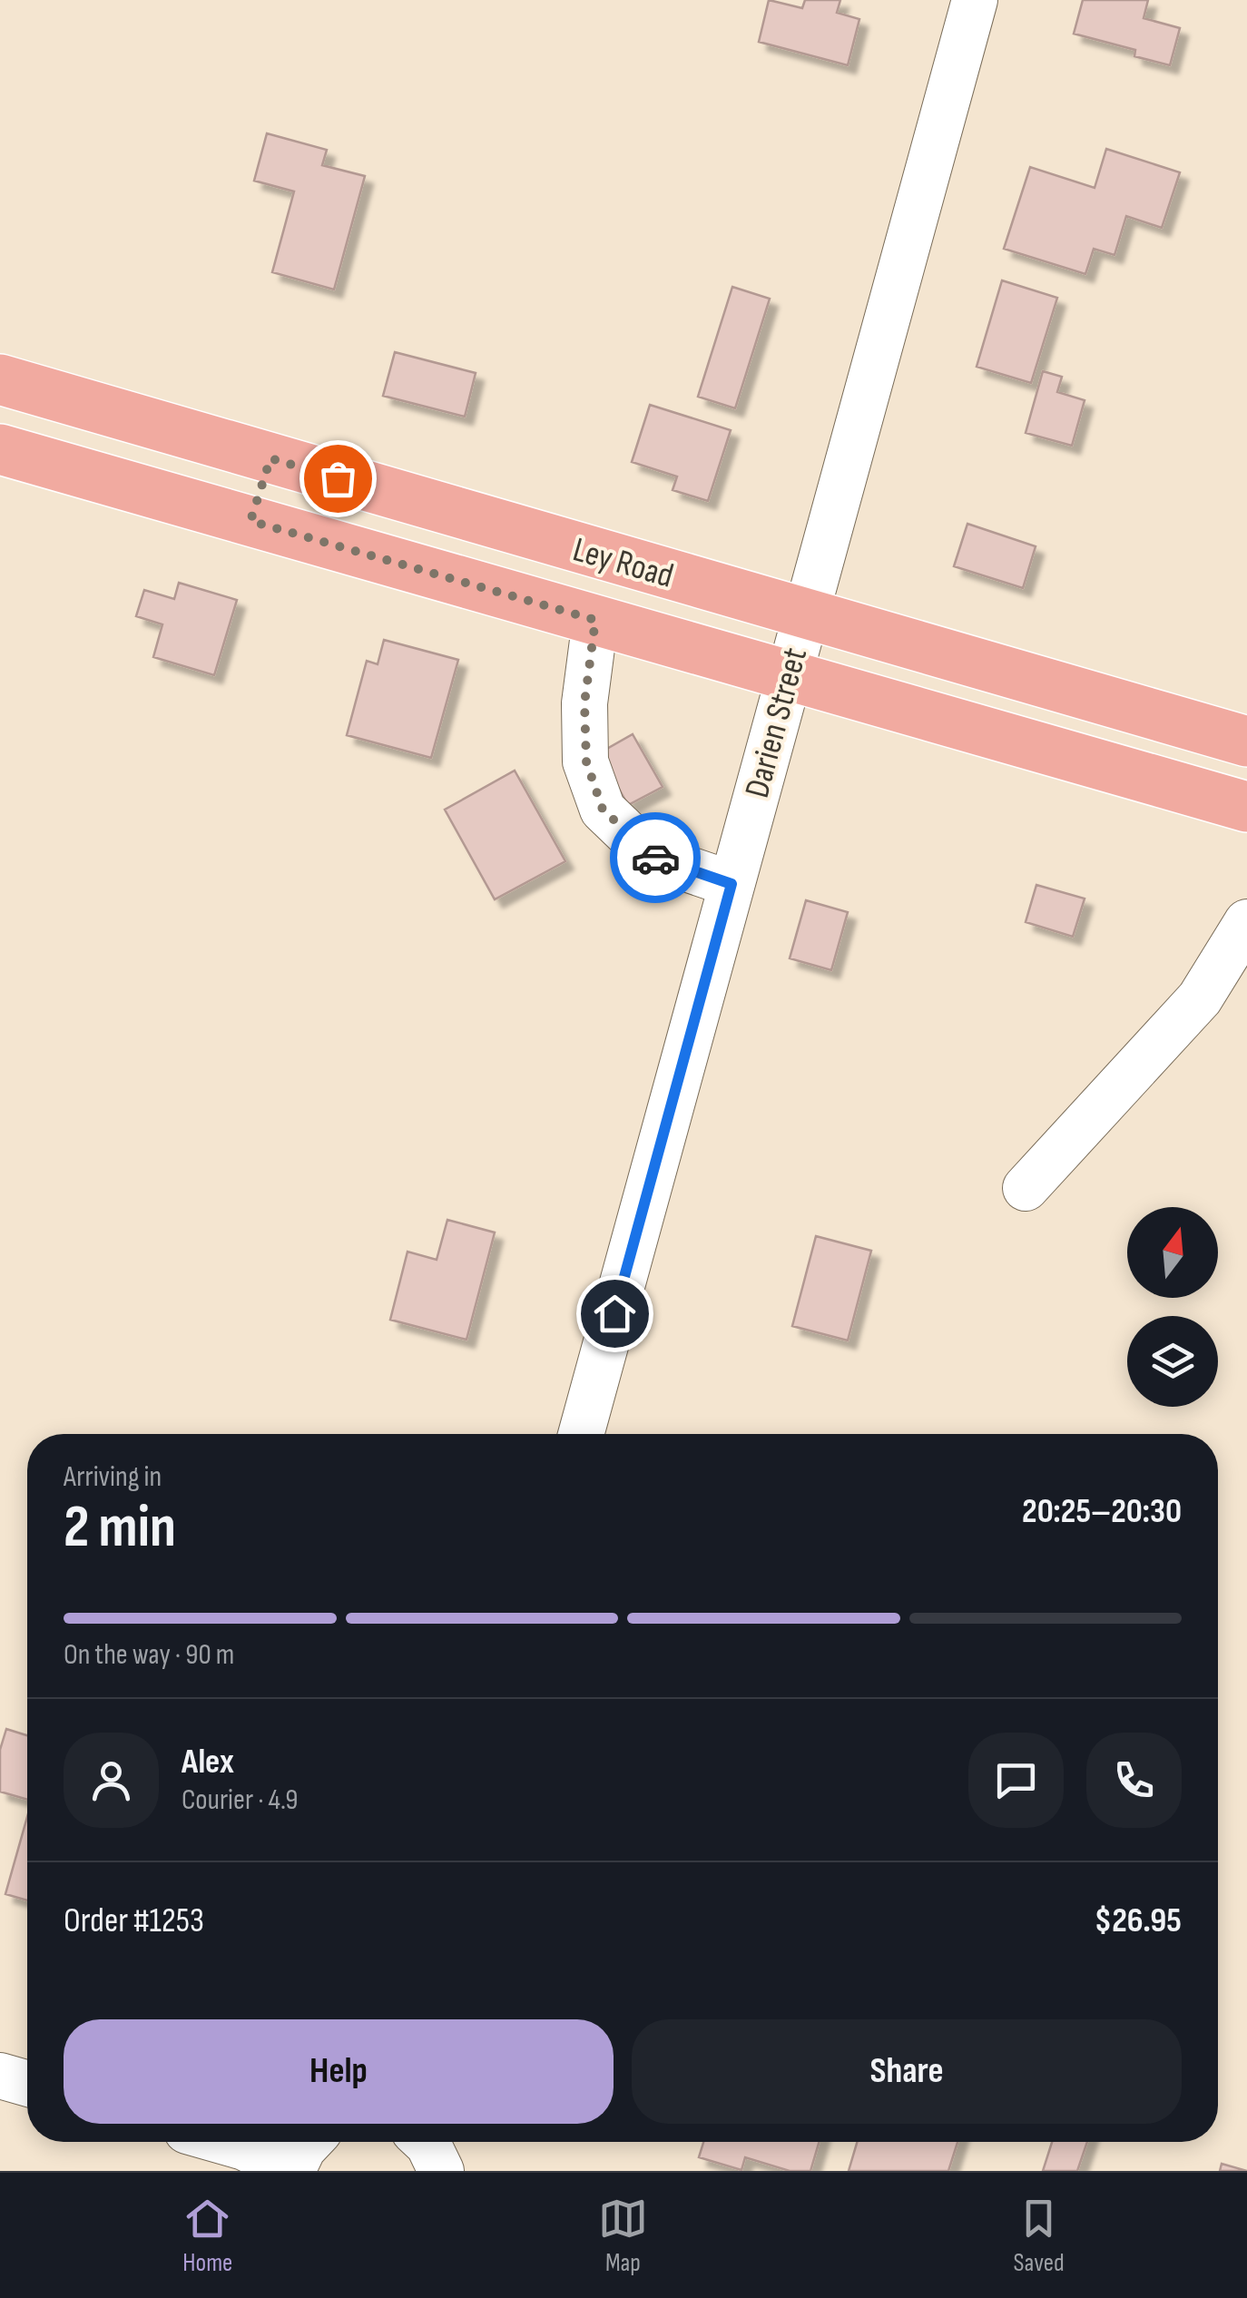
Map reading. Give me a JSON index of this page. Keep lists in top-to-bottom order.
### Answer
{
  "streets": {
    "main road": ["Ley Road"],
    "street": ["Darien Street"]
  },
  "crossings": [
    ["Ley Road", "Darien Street"]
  ],
  "north": "top",
  "page": {
    "heading": ["2 min", "Arriving in", "20:25–20:30"],
    "panel": [
      "Alex",
      "Courier · 4.9",
      "Order #1253",
      "$26.95"
    ],
    "bar": "On the way · 90 m",
    "buttons": ["Help", "Share"],
    "tabs": ["Home", "Map", "Saved"]
  }
}
